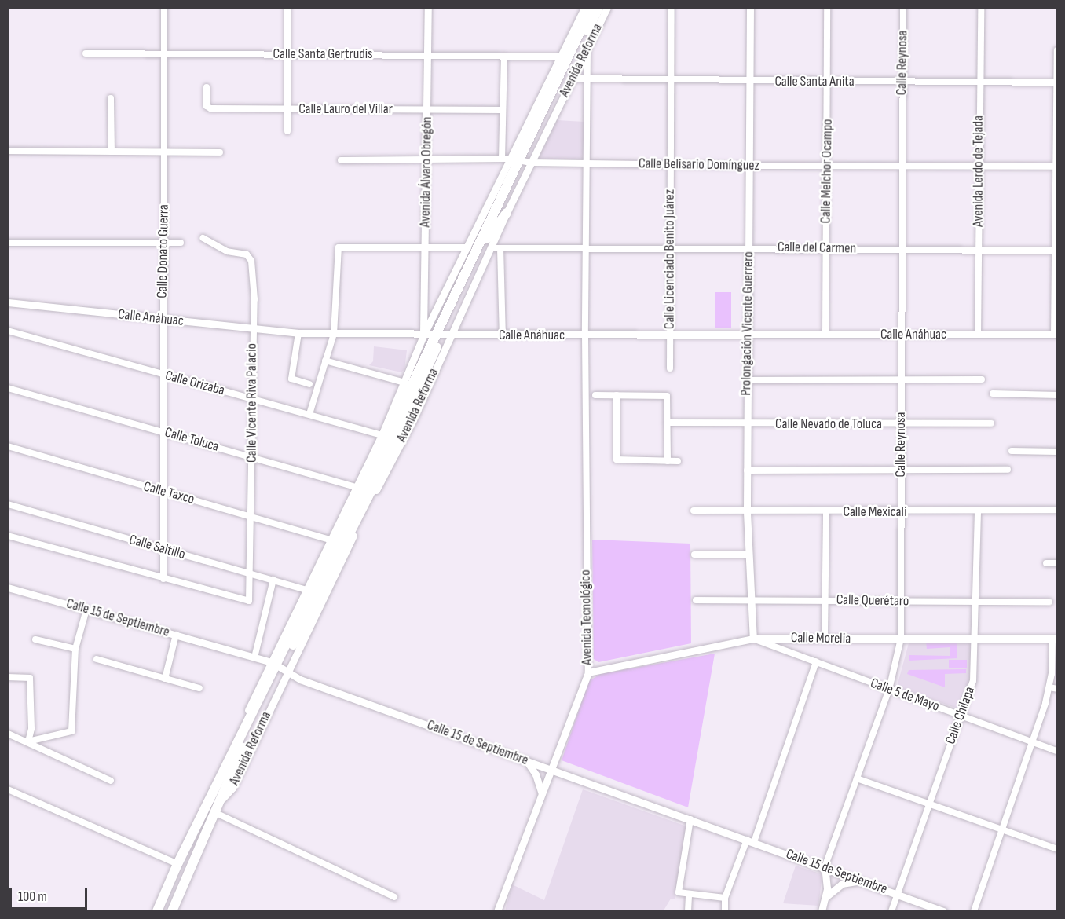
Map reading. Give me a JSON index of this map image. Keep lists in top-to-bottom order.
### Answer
{
  "streets": {
    "main road": ["Avenida Reforma"],
    "street": [
      "Calle Santa Gertrudis",
      "Calle Reynosa",
      "Calle Santa Anita",
      "Calle Lauro del Villar",
      "Calle Belisario Domínguez",
      "Calle Melchor Ocampo",
      "Avenida Lerdo de Tejada",
      "Avenida Álvaro Obregón",
      "Calle del Carmen",
      "Calle Donato Guerra",
      "Calle Licenciado Benito Juárez",
      "Calle Anáhuac",
      "Prolongación Vicente Guerrero",
      "Calle Orizaba",
      "Calle Vicente Riva Palacio",
      "Calle Nevado de Toluca",
      "Calle Toluca",
      "Calle Taxco",
      "Calle Mexicali",
      "Calle Saltillo",
      "Calle Querétaro",
      "Avenida Tecnológico",
      "Calle 15 de Septiembre",
      "Calle Morelia",
      "Calle 5 de Mayo",
      "Calle Chilapa"
    ]
  },
  "crossings": [
    ["Calle Santa Gertrudis", "Avenida Reforma"],
    ["Calle Santa Gertrudis", "Avenida Álvaro Obregón"],
    ["Calle Santa Gertrudis", "Calle Donato Guerra"],
    ["Avenida Reforma", "Calle Santa Anita"],
    ["Avenida Reforma", "Calle Belisario Domínguez"],
    ["Avenida Reforma", "Avenida Álvaro Obregón"],
    ["Avenida Reforma", "Calle del Carmen"],
    ["Avenida Reforma", "Calle Anáhuac"],
    ["Avenida Reforma", "Calle Orizaba"],
    ["Avenida Reforma", "Calle Toluca"],
    ["Avenida Reforma", "Calle Taxco"],
    ["Avenida Reforma", "Calle Saltillo"],
    ["Avenida Reforma", "Avenida Tecnológico"],
    ["Avenida Reforma", "Calle 15 de Septiembre"],
    ["Calle Reynosa", "Calle Santa Anita"],
    ["Calle Reynosa", "Calle Belisario Domínguez"],
    ["Calle Reynosa", "Calle del Carmen"],
    ["Calle Reynosa", "Calle Anáhuac"],
    ["Calle Reynosa", "Calle Nevado de Toluca"],
    ["Calle Reynosa", "Calle Mexicali"],
    ["Calle Reynosa", "Calle Querétaro"],
    ["Calle Reynosa", "Calle 15 de Septiembre"],
    ["Calle Reynosa", "Calle Morelia"],
    ["Calle Reynosa", "Calle 5 de Mayo"],
    ["Calle Santa Anita", "Calle Melchor Ocampo"],
    ["Calle Santa Anita", "Avenida Lerdo de Tejada"],
    ["Calle Santa Anita", "Calle Licenciado Benito Juárez"],
    ["Calle Santa Anita", "Prolongación Vicente Guerrero"],
    ["Calle Santa Anita", "Avenida Tecnológico"],
    ["Calle Lauro del Villar", "Avenida Álvaro Obregón"],
    ["Calle Belisario Domínguez", "Calle Melchor Ocampo"],
    ["Calle Belisario Domínguez", "Avenida Lerdo de Tejada"],
    ["Calle Belisario Domínguez", "Avenida Álvaro Obregón"],
    ["Calle Belisario Domínguez", "Calle Licenciado Benito Juárez"],
    ["Calle Belisario Domínguez", "Prolongación Vicente Guerrero"],
    ["Calle Belisario Domínguez", "Avenida Tecnológico"],
    ["Calle Melchor Ocampo", "Calle del Carmen"],
    ["Calle Melchor Ocampo", "Calle Anáhuac"],
    ["Avenida Lerdo de Tejada", "Calle del Carmen"],
    ["Avenida Lerdo de Tejada", "Calle Anáhuac"],
    ["Avenida Álvaro Obregón", "Calle Anáhuac"],
    ["Calle del Carmen", "Calle Licenciado Benito Juárez"],
    ["Calle del Carmen", "Prolongación Vicente Guerrero"],
    ["Calle del Carmen", "Avenida Tecnológico"],
    ["Calle Donato Guerra", "Calle Anáhuac"],
    ["Calle Donato Guerra", "Calle Orizaba"],
    ["Calle Donato Guerra", "Calle Vicente Riva Palacio"],
    ["Calle Donato Guerra", "Calle Toluca"],
    ["Calle Donato Guerra", "Calle Taxco"],
    ["Calle Donato Guerra", "Calle Saltillo"],
    ["Calle Licenciado Benito Juárez", "Calle Anáhuac"],
    ["Calle Anáhuac", "Prolongación Vicente Guerrero"],
    ["Calle Anáhuac", "Calle Vicente Riva Palacio"],
    ["Calle Anáhuac", "Avenida Tecnológico"],
    ["Prolongación Vicente Guerrero", "Calle Nevado de Toluca"],
    ["Prolongación Vicente Guerrero", "Calle Mexicali"],
    ["Prolongación Vicente Guerrero", "Calle Querétaro"],
    ["Prolongación Vicente Guerrero", "Calle Morelia"],
    ["Prolongación Vicente Guerrero", "Calle 5 de Mayo"],
    ["Calle Orizaba", "Calle Vicente Riva Palacio"],
    ["Calle Vicente Riva Palacio", "Calle Toluca"],
    ["Calle Vicente Riva Palacio", "Calle Taxco"],
    ["Calle Vicente Riva Palacio", "Calle Saltillo"],
    ["Calle Mexicali", "Calle Chilapa"],
    ["Calle Querétaro", "Calle Chilapa"],
    ["Avenida Tecnológico", "Calle 15 de Septiembre"],
    ["Avenida Tecnológico", "Calle Morelia"],
    ["Calle 15 de Septiembre", "Calle Chilapa"],
    ["Calle Morelia", "Calle 5 de Mayo"],
    ["Calle Morelia", "Calle Chilapa"],
    ["Calle 5 de Mayo", "Calle Chilapa"]
  ],
  "scale_bar": "100 m"
}
